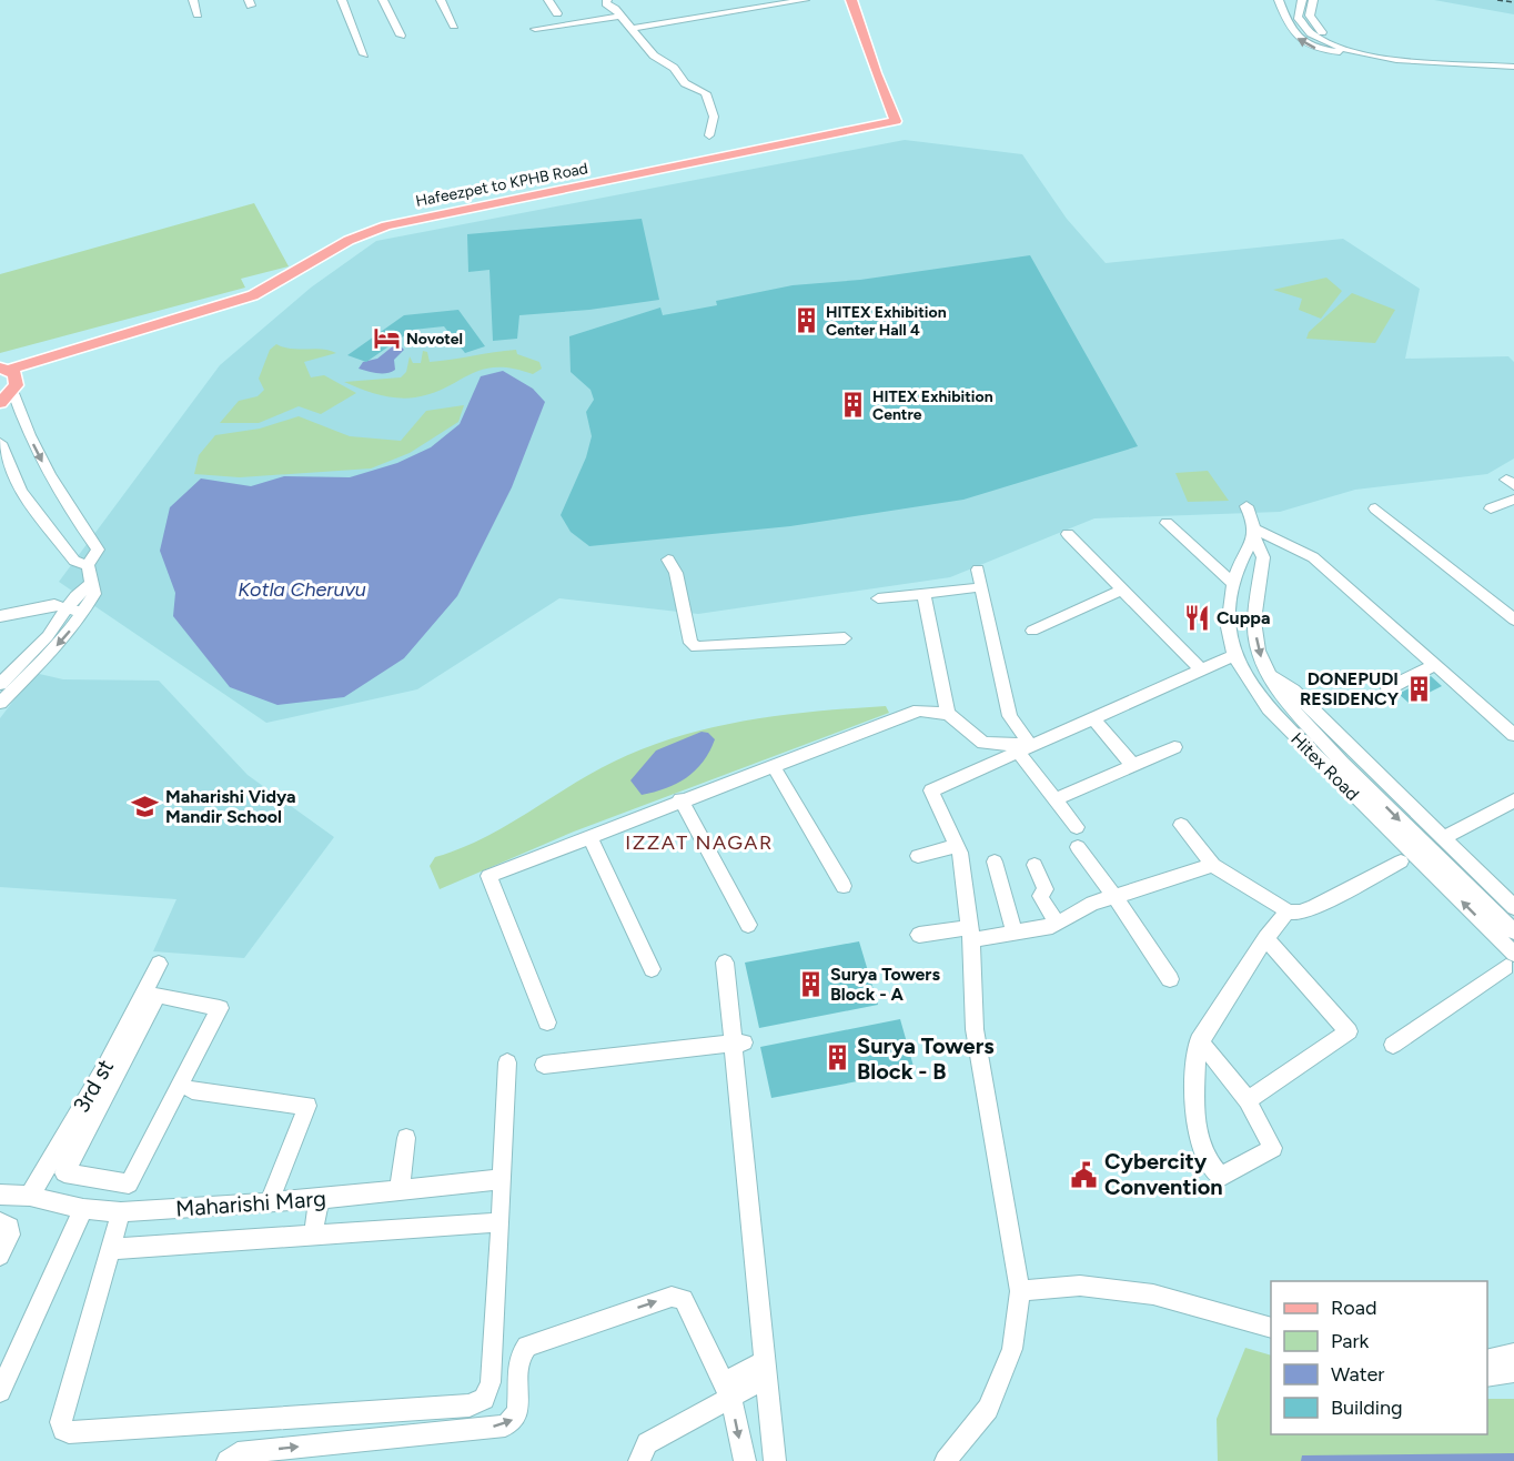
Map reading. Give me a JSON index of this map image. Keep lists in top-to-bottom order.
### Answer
{
  "streets": {
    "street": ["Hitex Road", "3rd st", "Maharishi Marg"]
  },
  "crossings": [
    ["3rd st", "Maharishi Marg"]
  ],
  "districts": ["IZZAT NAGAR"],
  "water": ["Kotla Cheruvu"],
  "places": {
    "building": [
      "HITEX Exhibition Center Hall 4",
      "HITEX Exhibition Centre",
      "DONEPUDI RESIDENCY",
      "Surya Towers Block - A",
      "Surya Towers Block - B"
    ],
    "hotel": ["Novotel"],
    "restaurant": ["Cuppa"],
    "school or university": ["Maharishi Vidya Mandir School"],
    "public building": ["Cybercity Convention"]
  },
  "legend": [
    "Road",
    "Park",
    "Water",
    "Building"
  ]
}
